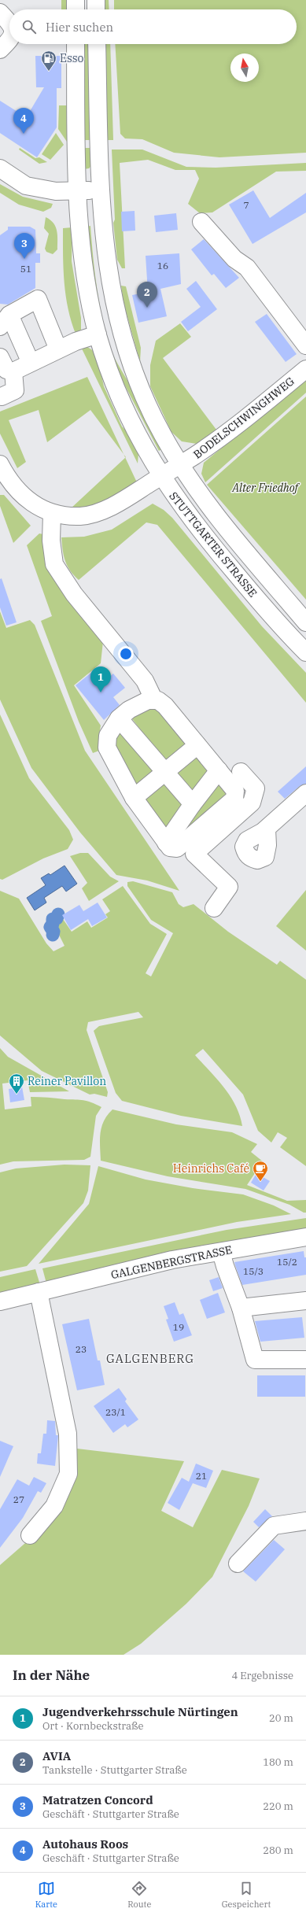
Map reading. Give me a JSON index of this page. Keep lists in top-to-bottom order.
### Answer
{
  "streets": {
    "street": ["BODELSCHWINGHWEG", "STUTTGARTER STRASSE", "GALGENBERGSTRASSE"]
  },
  "crossings": [
    ["BODELSCHWINGHWEG", "STUTTGARTER STRASSE"]
  ],
  "districts": ["GALGENBERG"],
  "parks": ["Alter Friedhof"],
  "places": {
    "fuel station": ["Esso"],
    "building": ["Reiner Pavillon"],
    "cafe": ["Heinrichs Café"]
  },
  "house_numbers": [
    "7",
    "16",
    "51",
    "15/2",
    "15/3",
    "19",
    "23",
    "23/1",
    "21",
    "27"
  ],
  "north": "top",
  "page": {
    "search": "Hier suchen",
    "pins": [
      "4",
      "3",
      "2",
      "1"
    ],
    "heading": ["In der Nähe", "4 Ergebnisse"],
    "list": [
      {
        "mark": "1",
        "name": "Jugendverkehrsschule Nürtingen",
        "note": "Ort · Kornbeckstraße",
        "value": "20 m"
      },
      {
        "mark": "2",
        "name": "AVIA",
        "note": "Tankstelle · Stuttgarter Straße",
        "value": "180 m"
      },
      {
        "mark": "3",
        "name": "Matratzen Concord",
        "note": "Geschäft · Stuttgarter Straße",
        "value": "220 m"
      },
      {
        "mark": "4",
        "name": "Autohaus Roos",
        "note": "Geschäft · Stuttgarter Straße",
        "value": "280 m"
      }
    ],
    "nav": ["Karte", "Route", "Gespeichert"]
  }
}
